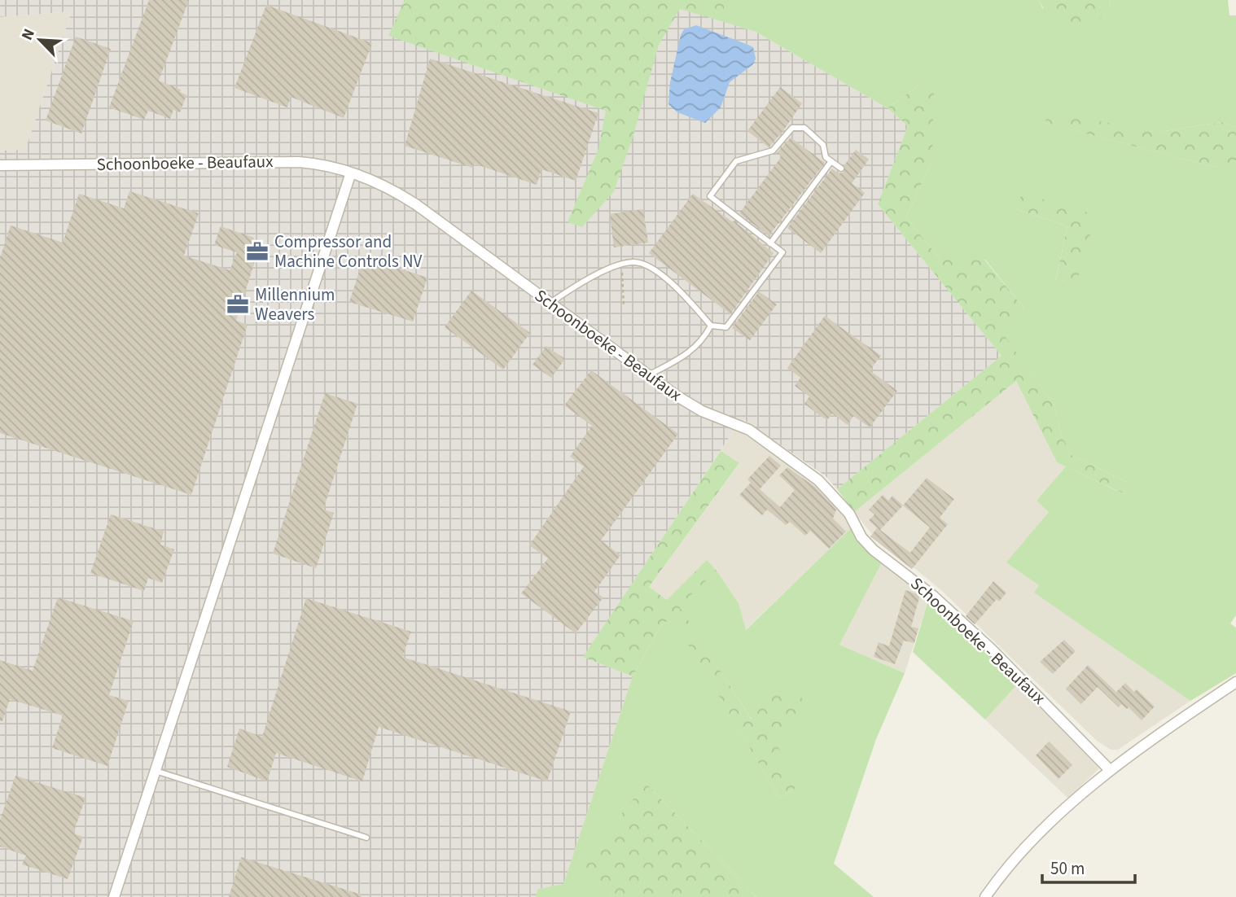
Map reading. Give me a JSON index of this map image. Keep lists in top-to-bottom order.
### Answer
{
  "streets": {
    "street": ["Schoonboeke - Beaufaux"]
  },
  "places": {
    "office": ["Compressor and Machine Controls NV", "Millennium Weavers"]
  },
  "scale_bar": "50 m",
  "north": "top left"
}
